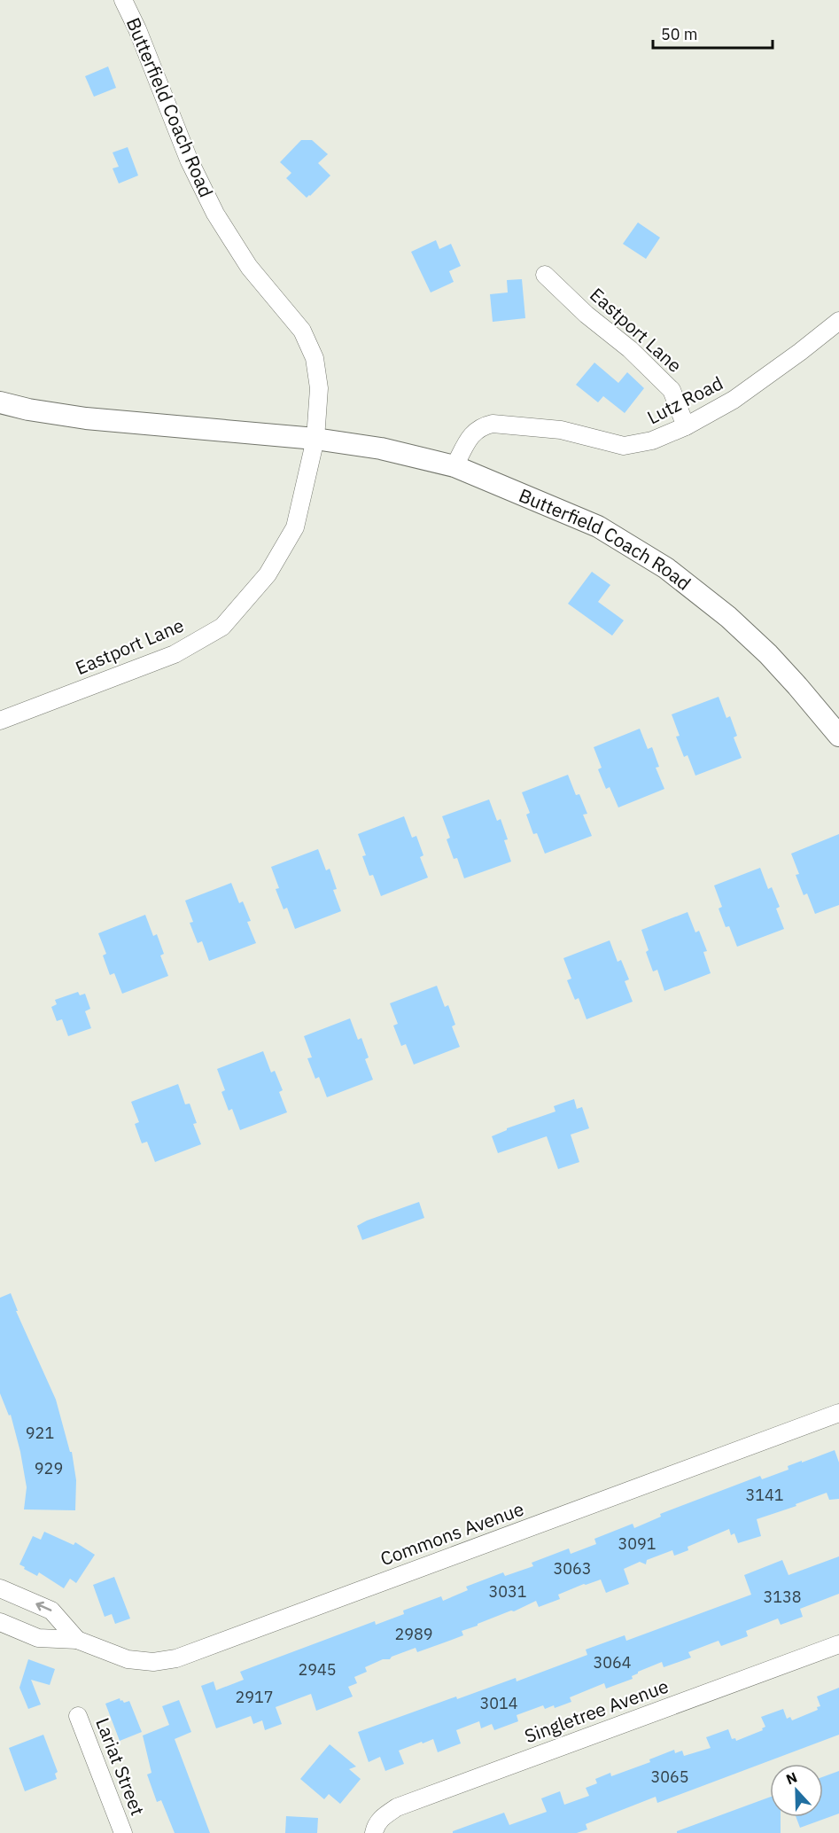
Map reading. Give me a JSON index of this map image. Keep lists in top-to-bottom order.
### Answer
{
  "streets": {
    "main road": ["Butterfield Coach Road"],
    "street": [
      "Eastport Lane",
      "Lutz Road",
      "Commons Avenue",
      "Singletree Avenue",
      "Lariat Street"
    ]
  },
  "crossings": [
    ["Butterfield Coach Road", "Eastport Lane"],
    ["Butterfield Coach Road", "Lutz Road"],
    ["Eastport Lane", "Lutz Road"]
  ],
  "house_numbers": [
    "921",
    "929",
    "3141",
    "3091",
    "3063",
    "3031",
    "3138",
    "2989",
    "3064",
    "2945",
    "2917",
    "3014",
    "3065"
  ],
  "scale_bar": "50 m",
  "north": "top"
}
